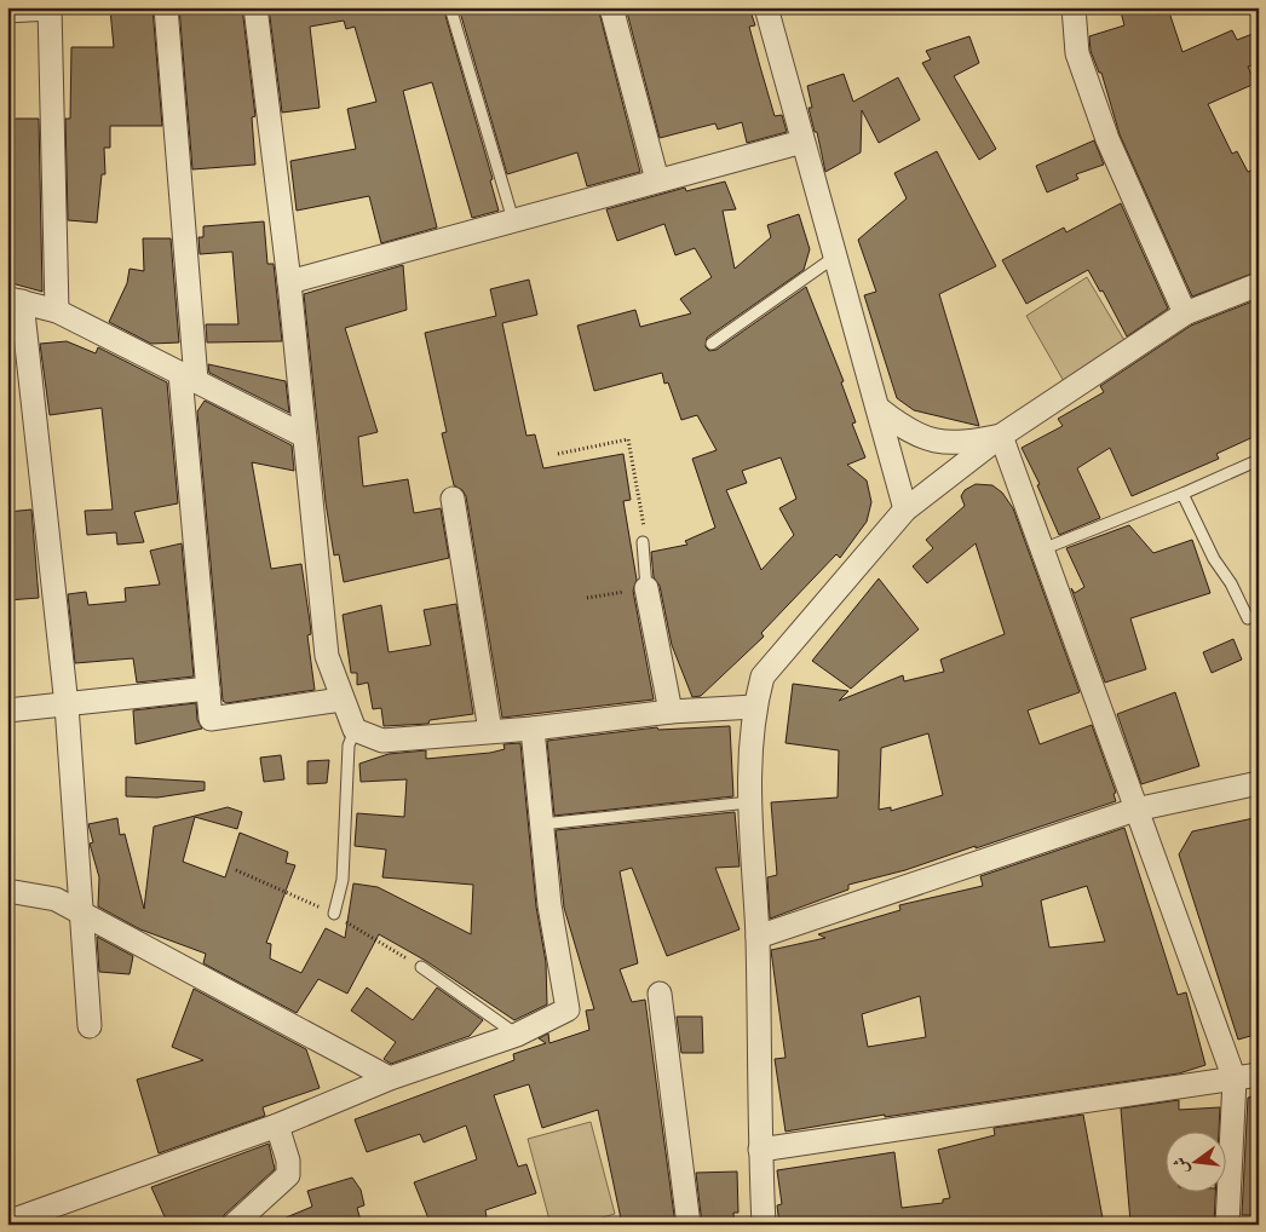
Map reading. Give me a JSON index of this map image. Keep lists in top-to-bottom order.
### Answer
{
  "north": "left"
}
